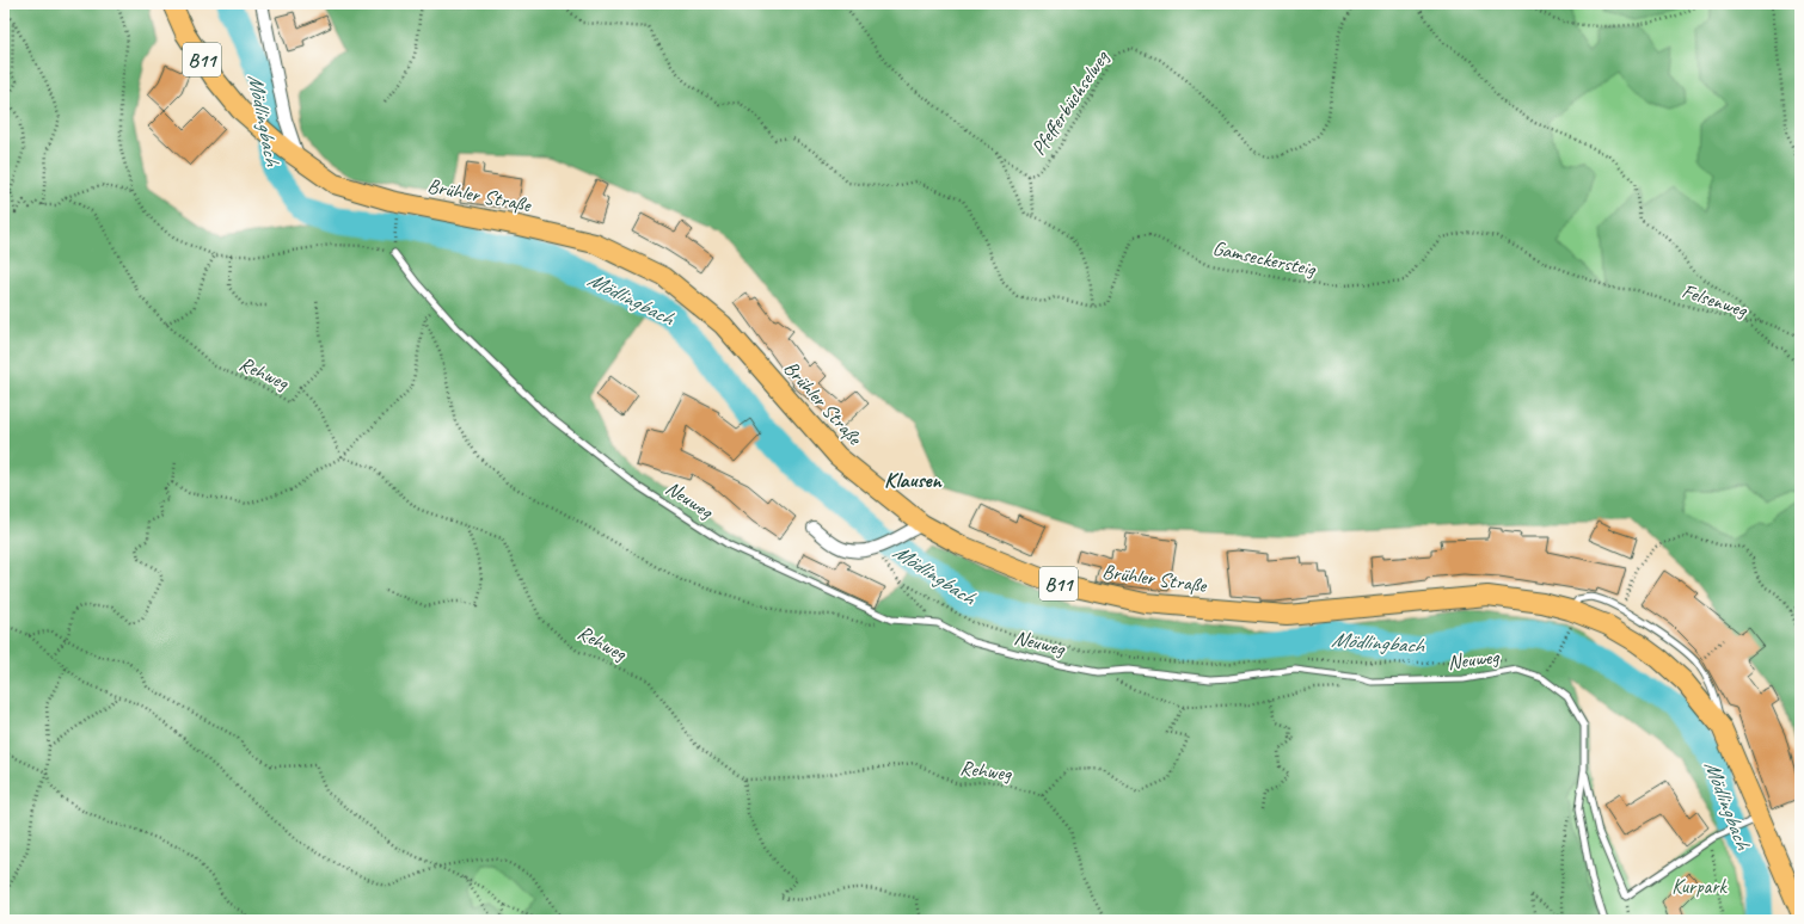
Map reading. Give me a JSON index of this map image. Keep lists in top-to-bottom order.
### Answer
{
  "streets": {
    "main road": ["B11", "Brühler Straße"],
    "lane": ["Neuweg"],
    "path": [
      "Pfefferbüchselweg",
      "Gamseckersteig",
      "Felsenweg",
      "Rehweg"
    ]
  },
  "crossings": [
    ["Gamseckersteig", "Felsenweg"]
  ],
  "districts": ["Klausen"],
  "water": ["Mödlingbach"],
  "parks": ["Kurpark"]
}
